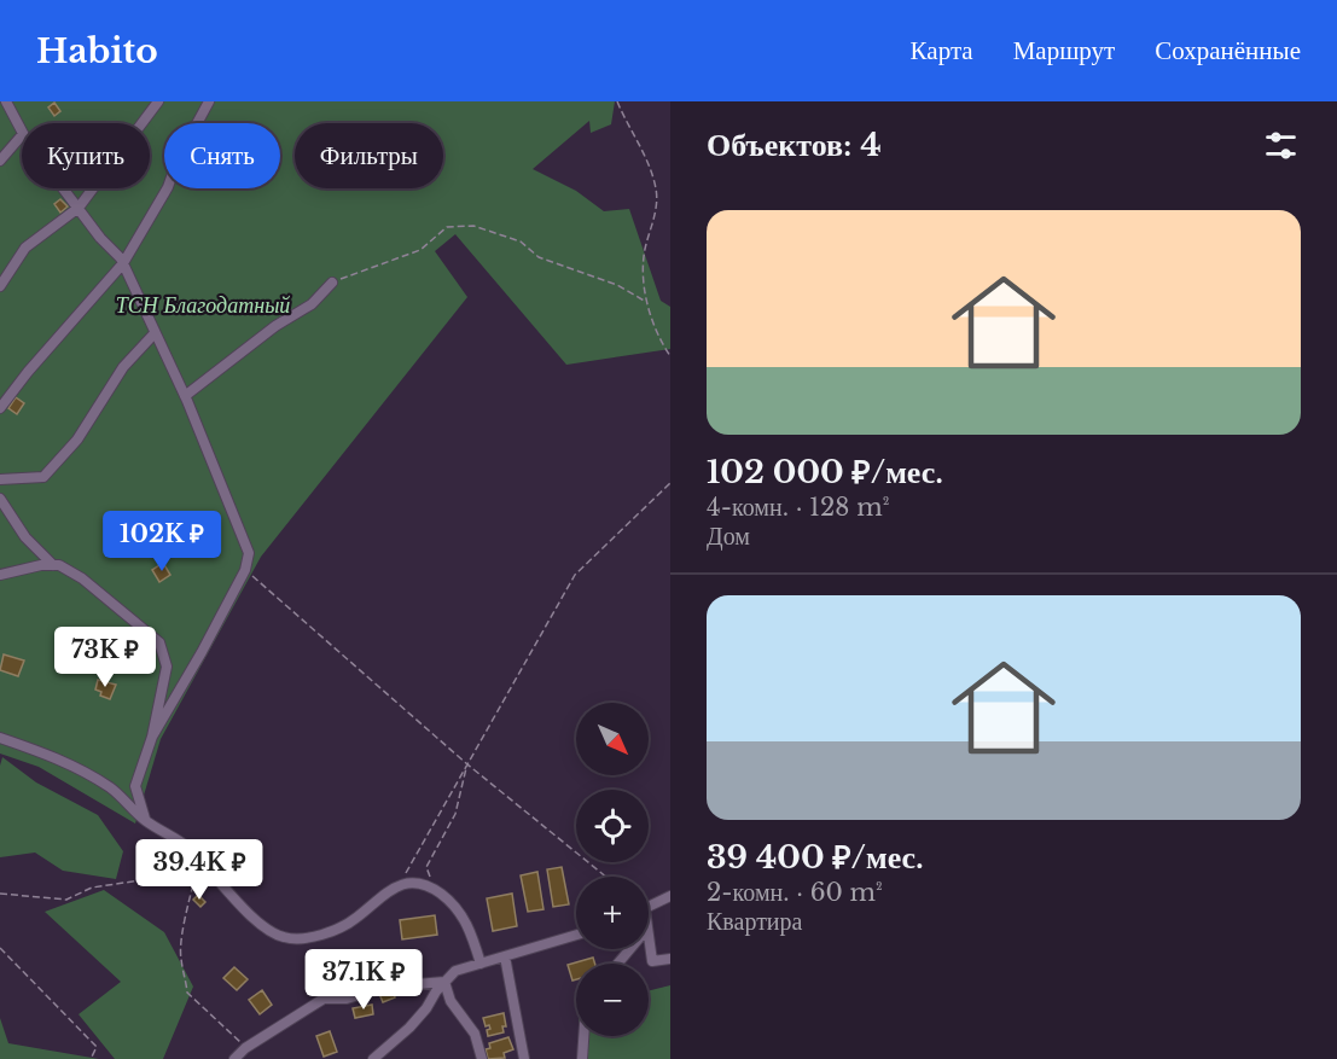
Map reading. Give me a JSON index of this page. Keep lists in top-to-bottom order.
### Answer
{
  "parks": ["ТСН Благодатный"],
  "north": "bottom right",
  "page": {
    "header": "Habito",
    "nav": ["Карта", "Маршрут", "Сохранённые"],
    "heading": "Объектов: 4",
    "chip": ["Купить", "Снять", "Фильтры"],
    "list": [
      {
        "name": "102 000 ₽/мес.",
        "note": "4-комн. · 128 m² · Дом"
      },
      {
        "name": "39 400 ₽/мес.",
        "note": "2-комн. · 60 m² · Квартира"
      }
    ],
    "price": [
      "102K ₽",
      "73K ₽",
      "39.4K ₽",
      "37.1K ₽"
    ],
    "map_buttons": ["+", "−"]
  }
}
